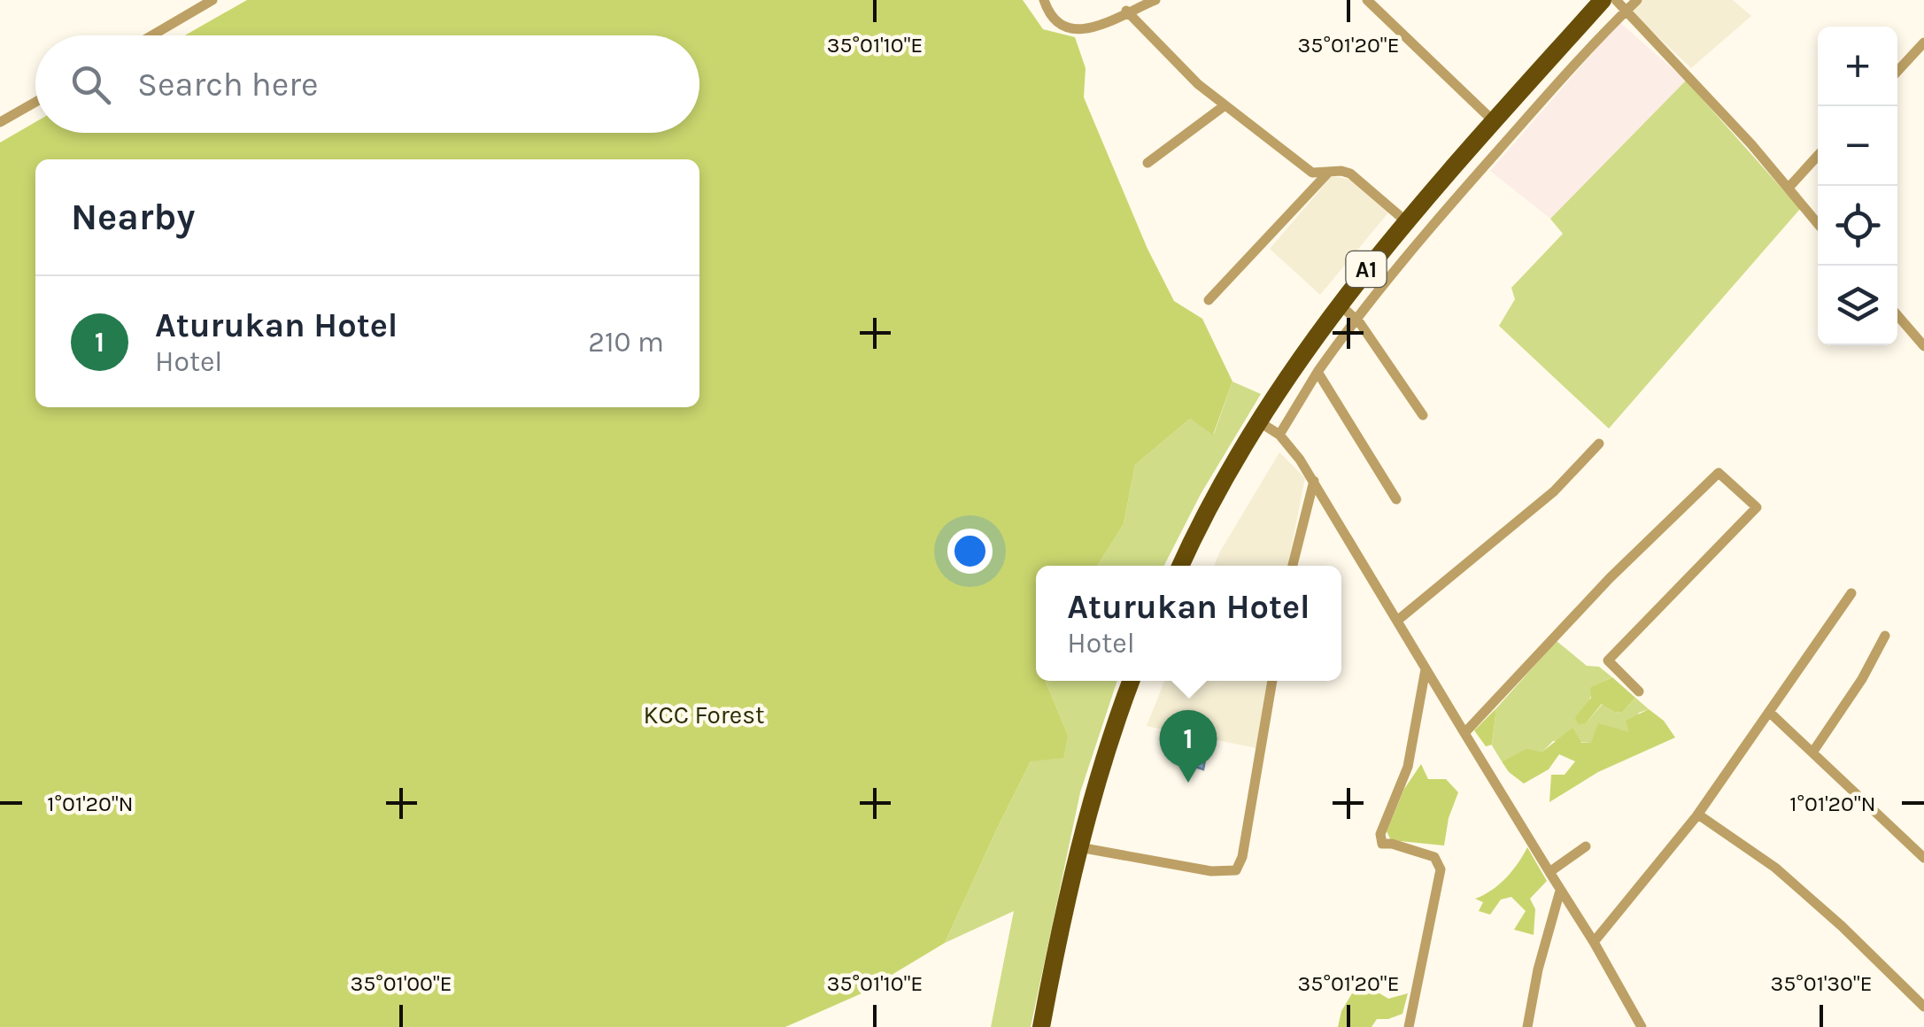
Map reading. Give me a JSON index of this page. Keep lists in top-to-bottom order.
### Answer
{
  "streets": {
    "highway": ["A1"]
  },
  "parks": ["KCC Forest"],
  "page": {
    "map_buttons": ["+", "−"],
    "search": "Search here",
    "heading": "Nearby",
    "list": [
      {
        "mark": "1",
        "name": "Aturukan Hotel",
        "note": "Hotel",
        "value": "210 m"
      }
    ],
    "popup": ["Aturukan Hotel", "Hotel"],
    "pins": "1"
  },
  "coordinates": [
    "35°01'10\"E",
    "35°01'20\"E",
    "1°01'20\"N",
    "35°01'00\"E",
    "35°01'30\"E"
  ]
}
